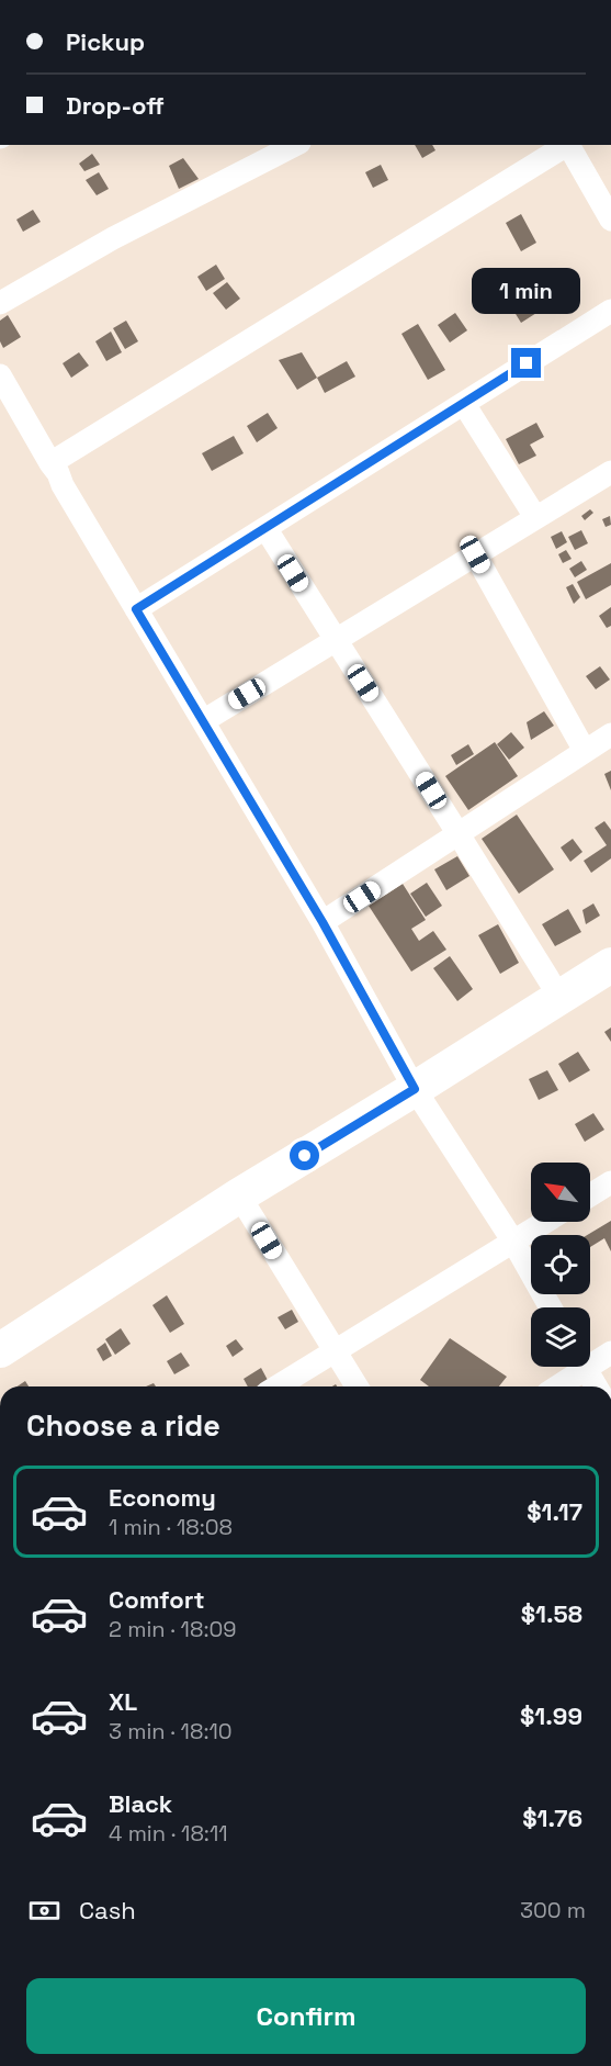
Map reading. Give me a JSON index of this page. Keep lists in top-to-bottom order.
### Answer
{
  "north": "top left",
  "page": {
    "banner": ["Pickup", "Drop-off"],
    "bubble": "1 min",
    "heading": "Choose a ride",
    "list": [
      {
        "name": "Economy",
        "note": "1 min · 18:08",
        "value": "$1.17"
      },
      {
        "name": "Comfort",
        "note": "2 min · 18:09",
        "value": "$1.58"
      },
      {
        "name": "XL",
        "note": "3 min · 18:10",
        "value": "$1.99"
      },
      {
        "name": "Black",
        "note": "4 min · 18:11",
        "value": "$1.76"
      }
    ],
    "pay": ["Cash", "300 m"],
    "buttons": "Confirm"
  }
}
